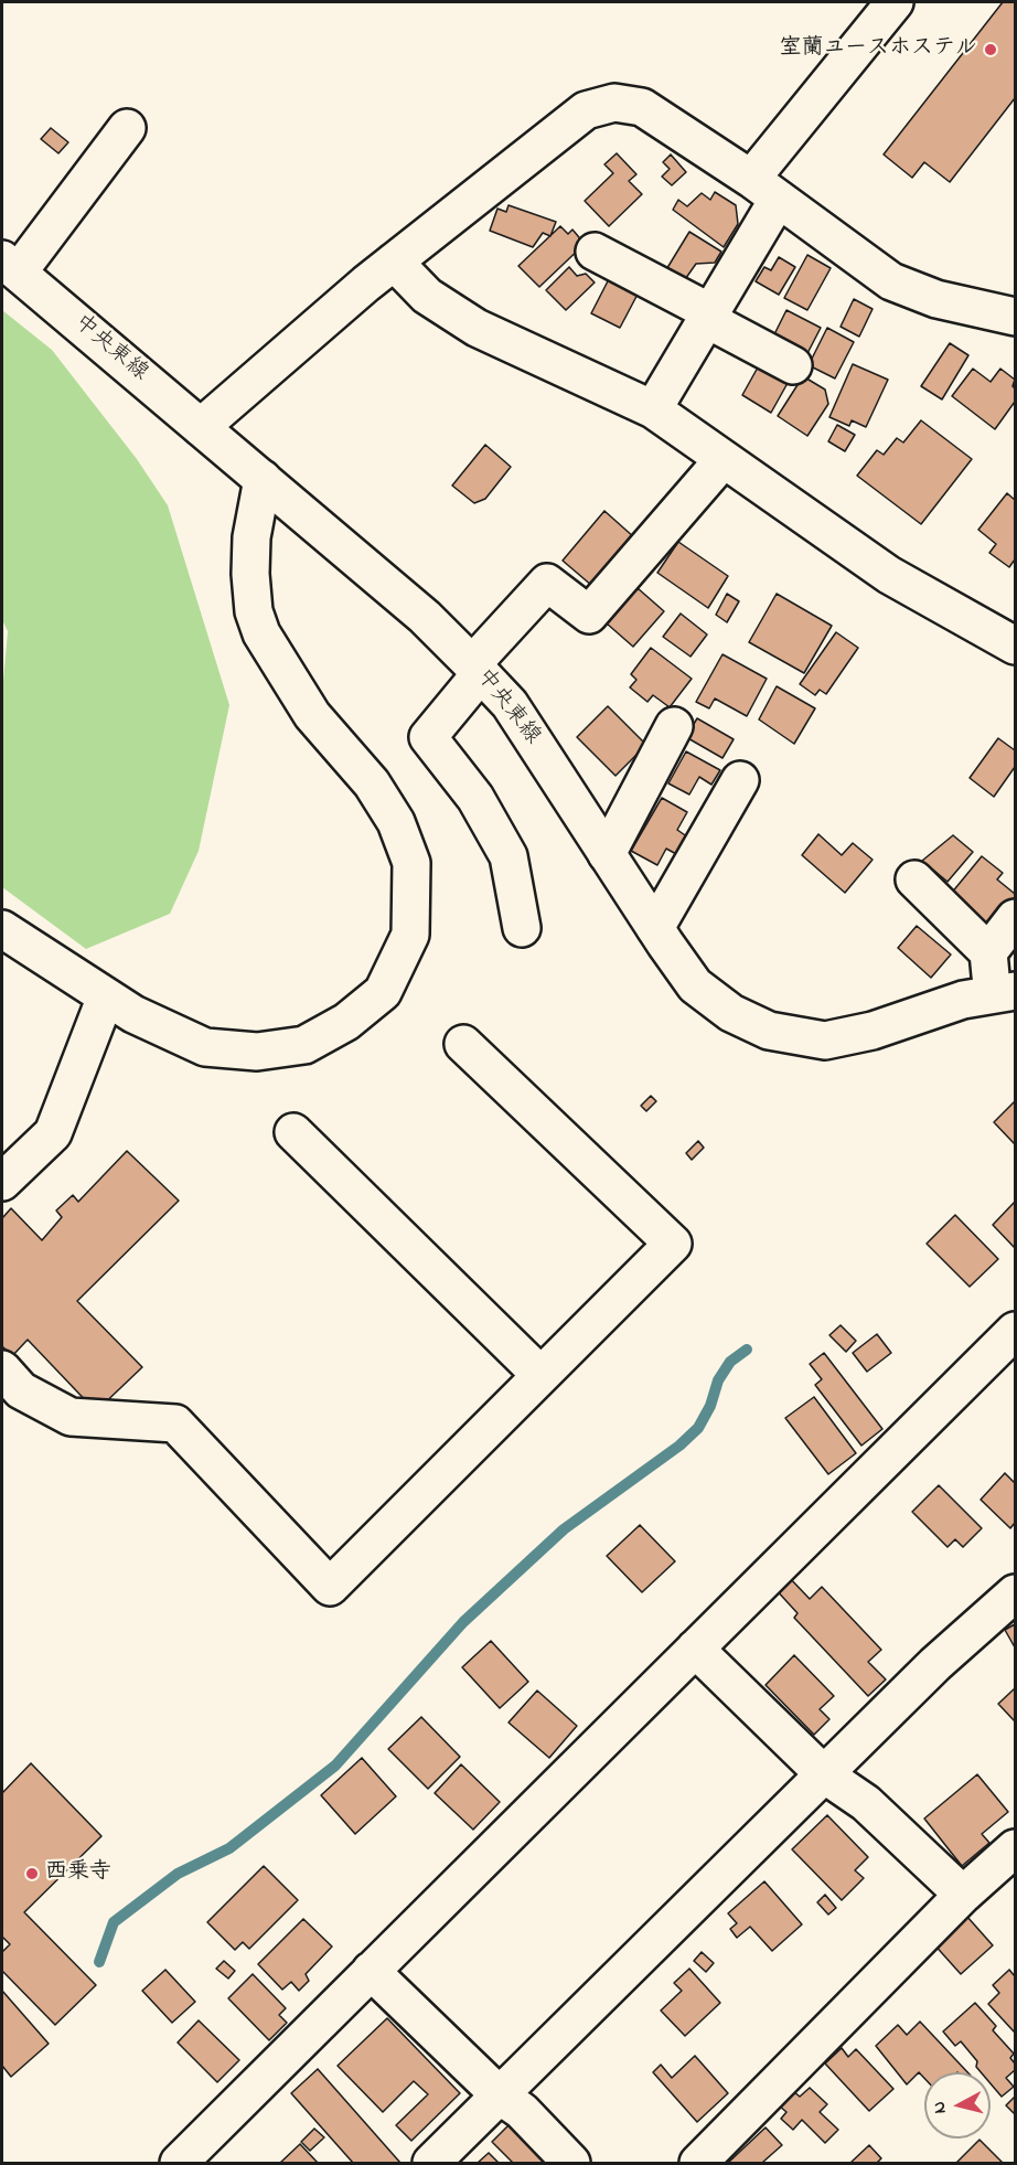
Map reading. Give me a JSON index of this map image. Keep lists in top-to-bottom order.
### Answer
{
  "streets": {
    "street": ["中央東線"]
  },
  "places": ["室蘭ユースホステル", "西乗寺"],
  "north": "left"
}
